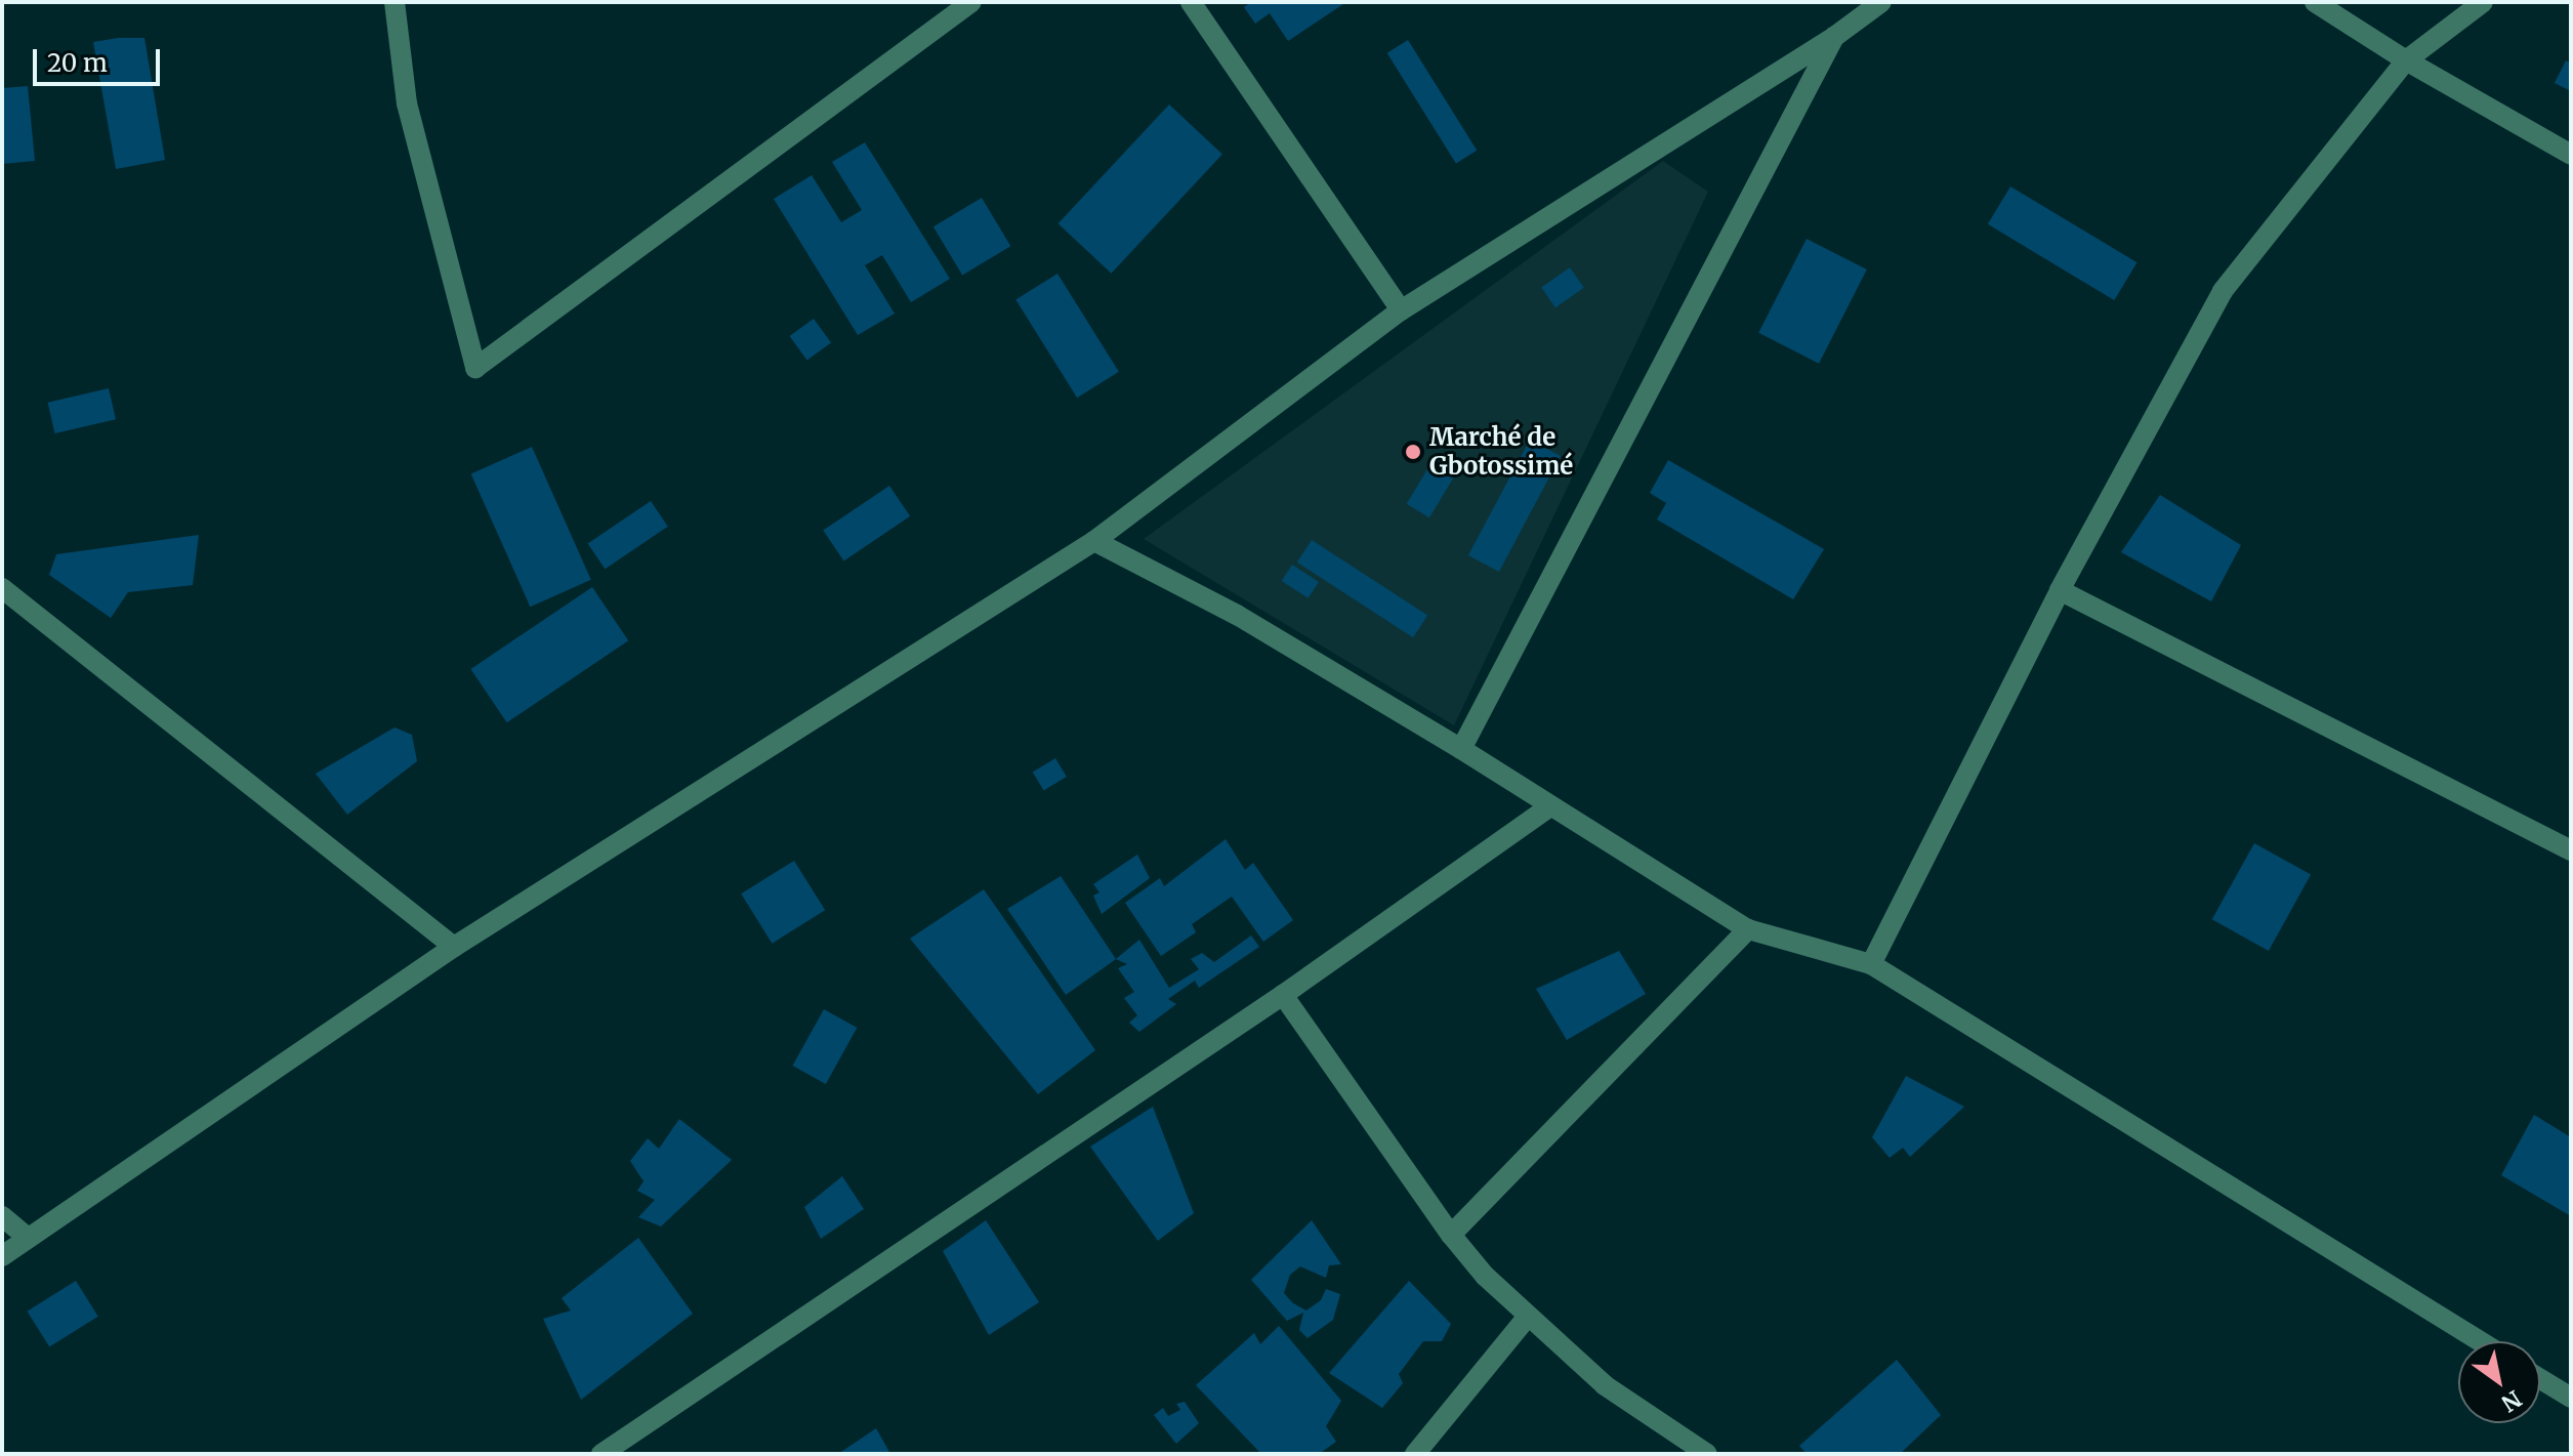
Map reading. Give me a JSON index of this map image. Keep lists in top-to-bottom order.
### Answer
{
  "places": ["Marché de Gbotossimé"],
  "scale_bar": "20 m",
  "north": "bottom right"
}
